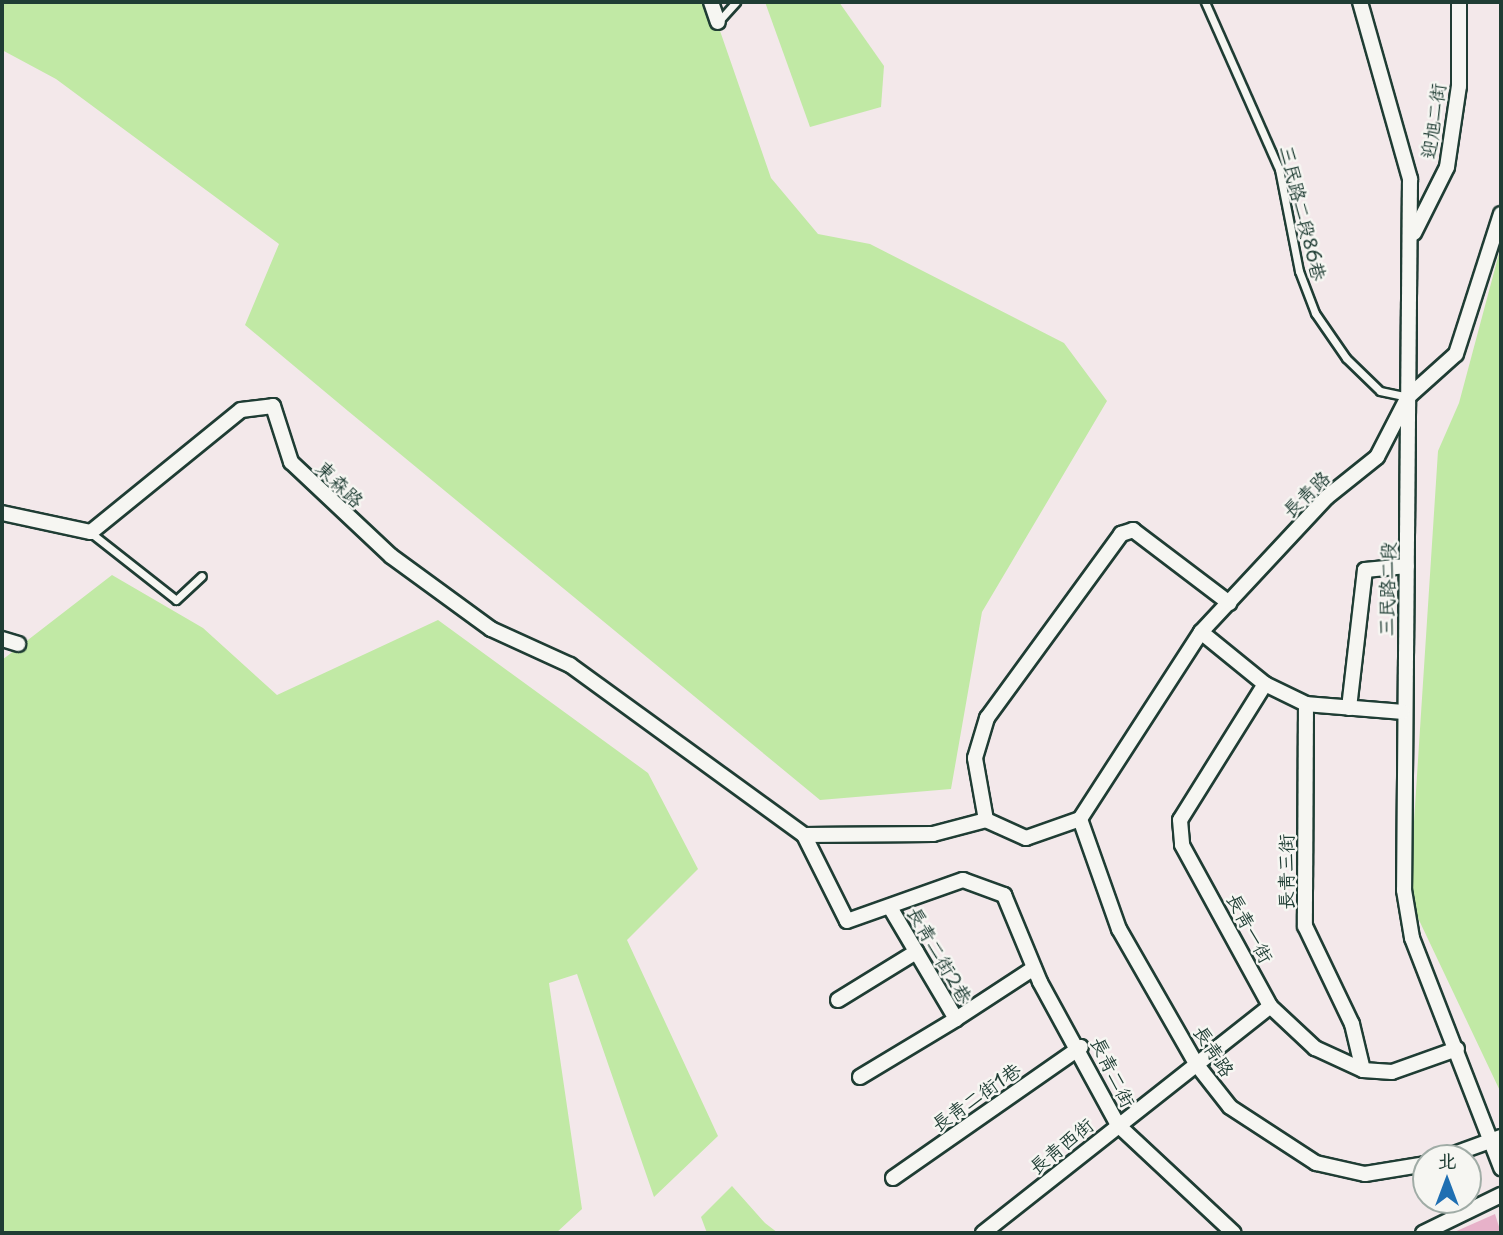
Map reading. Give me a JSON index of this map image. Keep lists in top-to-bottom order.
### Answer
{
  "streets": {
    "street": [
      "迎旭二街",
      "東森路",
      "長青路",
      "三民路二段",
      "長青三街",
      "長青一街",
      "長青二街2巷",
      "長青二街",
      "長青二街1巷",
      "長青西街"
    ],
    "lane": ["三民路二段86巷"]
  },
  "crossings": [
    ["迎旭二街", "三民路二段"],
    ["三民路二段86巷", "長青路"],
    ["三民路二段86巷", "三民路二段"],
    ["長青路", "三民路二段"],
    ["長青路", "長青西街"],
    ["三民路二段", "長青一街"],
    ["長青三街", "長青一街"],
    ["長青一街", "長青西街"],
    ["長青二街2巷", "長青二街"],
    ["長青二街", "長青二街1巷"],
    ["長青二街", "長青西街"]
  ],
  "north": "top"
}
